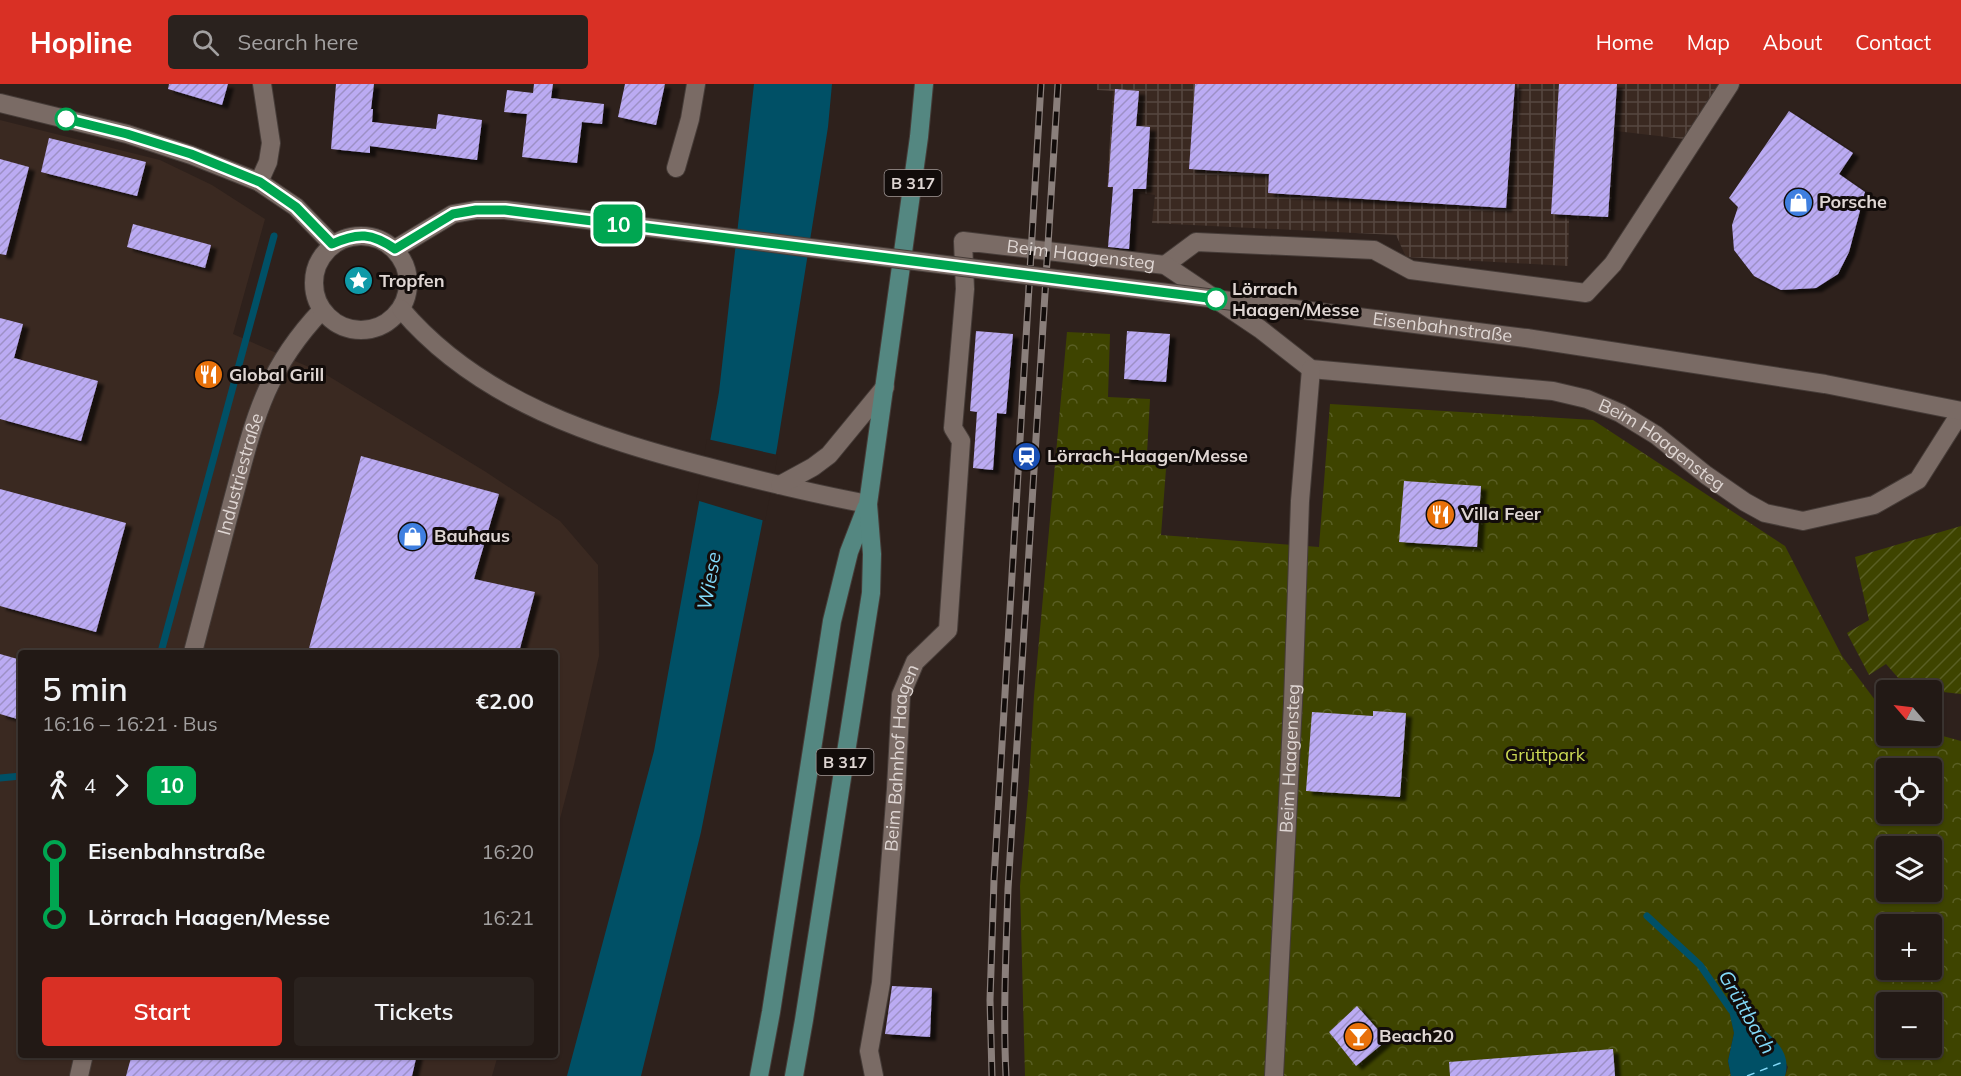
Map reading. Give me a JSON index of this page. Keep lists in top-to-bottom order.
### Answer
{
  "streets": {
    "main road": ["B 317"],
    "street": [
      "Beim Haagensteg",
      "Eisenbahnstraße",
      "Industriestraße",
      "Beim Bahnhof Haagen"
    ]
  },
  "crossings": [
    ["Beim Haagensteg", "Eisenbahnstraße"],
    ["Beim Haagensteg", "Beim Bahnhof Haagen"],
    ["Eisenbahnstraße", "Industriestraße"]
  ],
  "water": ["Wiese", "Grüttbach"],
  "parks": ["Grüttpark"],
  "places": {
    "shop": ["Porsche", "Bauhaus"],
    "place": ["Tropfen"],
    "other": ["Lörrach Haagen/Messe"],
    "restaurant": ["Global Grill", "Villa Feer"],
    "station": ["Lörrach-Haagen/Messe"],
    "bar": ["Beach20"]
  },
  "lines": ["bus line 10"],
  "north": "top left",
  "page": {
    "header": "Hopline",
    "search": "Search here",
    "nav": [
      "Home",
      "Map",
      "About",
      "Contact"
    ],
    "on_map": "10",
    "heading": ["5 min", "16:16 – 16:21 · Bus", "€2.00"],
    "map_buttons": ["+", "−"],
    "legs": ["4", "10"],
    "list": [
      {
        "name": "Eisenbahnstraße",
        "value": "16:20"
      },
      {
        "name": "Lörrach Haagen/Messe",
        "value": "16:21"
      }
    ],
    "buttons": ["Start", "Tickets"]
  }
}
